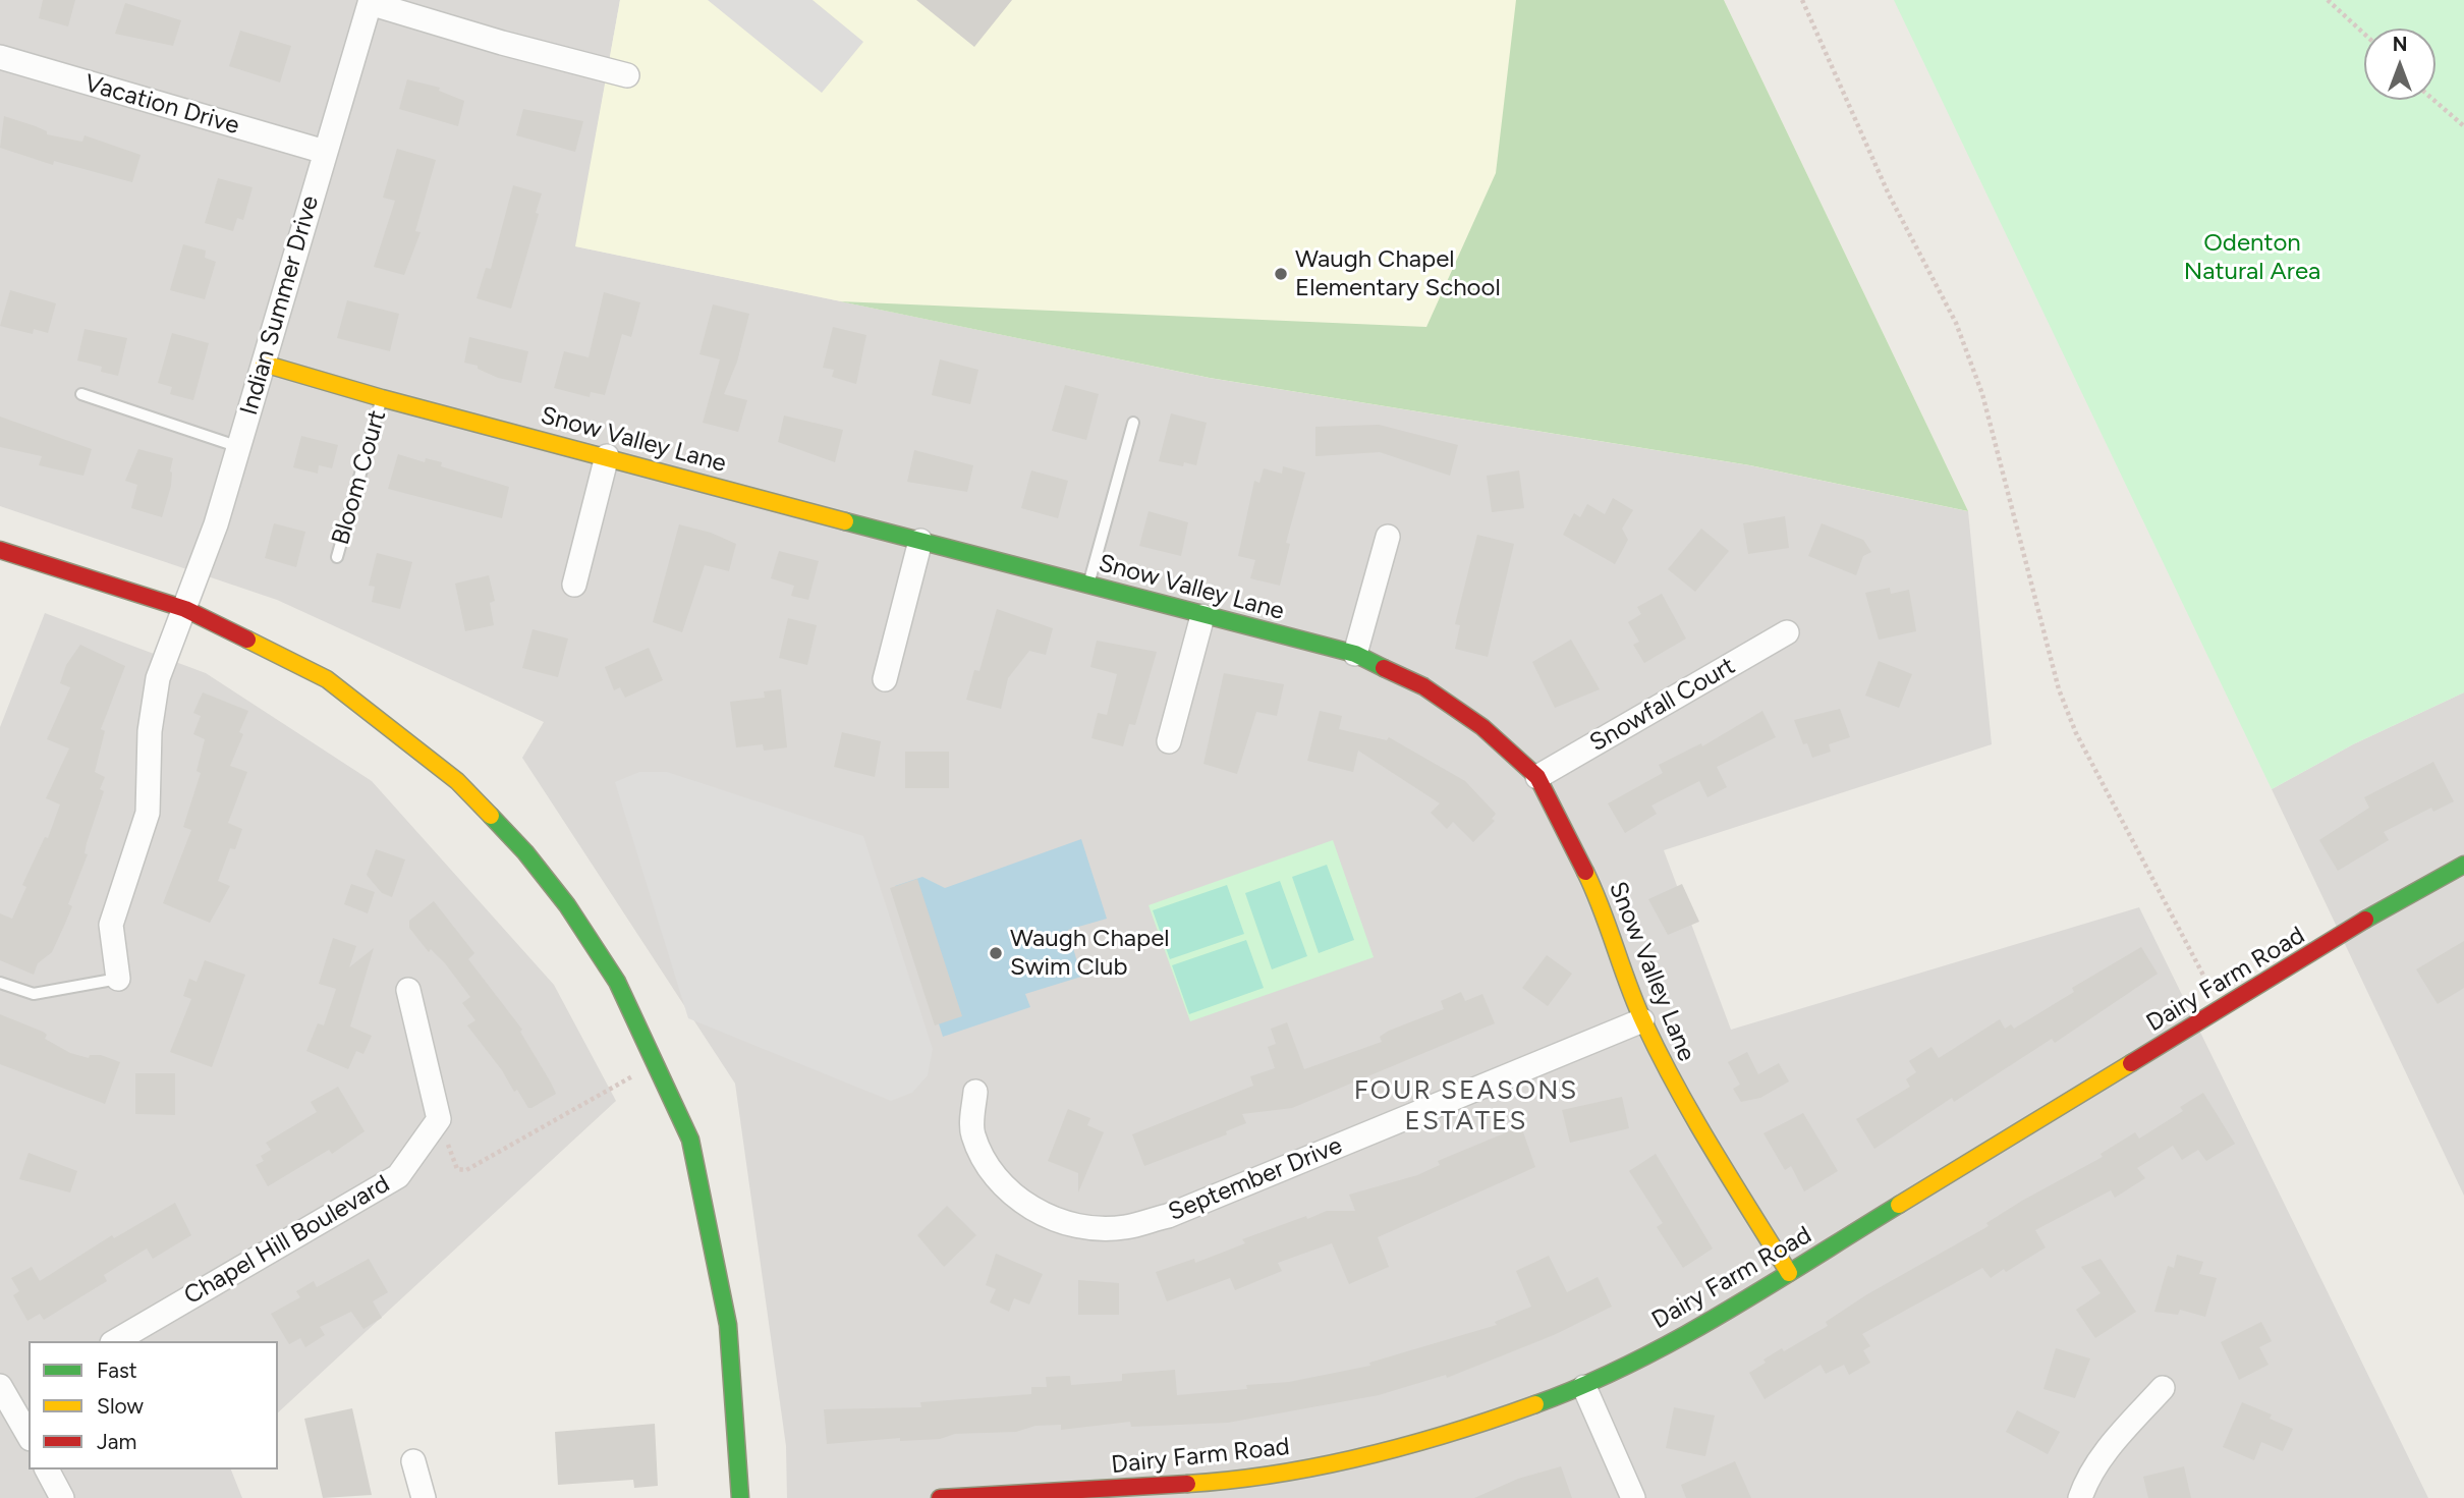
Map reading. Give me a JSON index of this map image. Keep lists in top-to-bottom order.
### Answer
{
  "streets": {
    "street": [
      "Vacation Drive",
      "Indian Summer Drive",
      "Snow Valley Lane",
      "Snowfall Court",
      "Dairy Farm Road",
      "September Drive",
      "Chapel Hill Boulevard"
    ],
    "lane": ["Bloom Court"]
  },
  "crossings": [
    ["Vacation Drive", "Indian Summer Drive"],
    ["Indian Summer Drive", "Snow Valley Lane"],
    ["Snow Valley Lane", "Bloom Court"],
    ["Snow Valley Lane", "Snowfall Court"],
    ["Snow Valley Lane", "Dairy Farm Road"],
    ["Snow Valley Lane", "September Drive"]
  ],
  "districts": ["FOUR SEASONS ESTATES"],
  "parks": ["Odenton Natural Area"],
  "places": ["Waugh Chapel Elementary School", "Waugh Chapel Swim Club"],
  "legend": ["Fast", "Slow", "Jam"],
  "north": "top"
}
